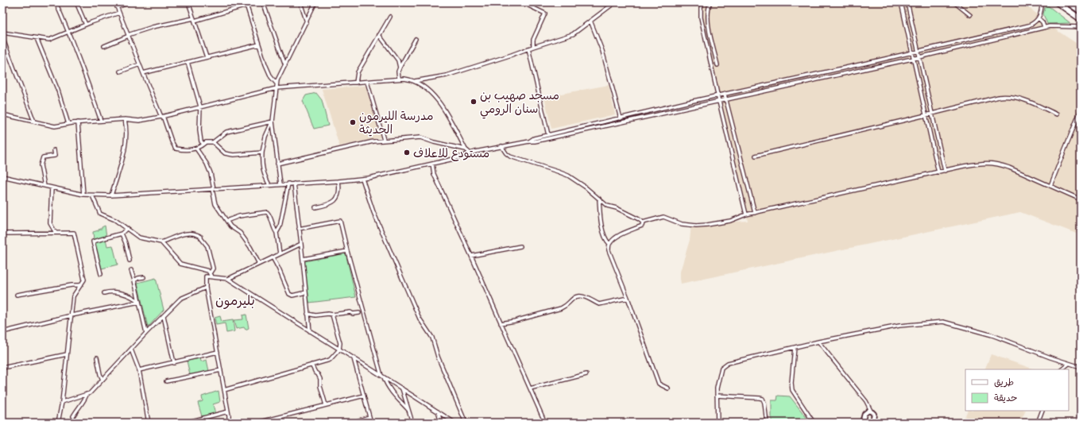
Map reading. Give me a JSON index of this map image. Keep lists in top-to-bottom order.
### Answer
{
  "districts": ["بليرمون"],
  "places": ["مسجد صهيب بن سنان الرومي", "مدرسة الليرمون الحديثة", "مستودع للاعلاف"],
  "legend": ["طريق", "حديقة"]
}
